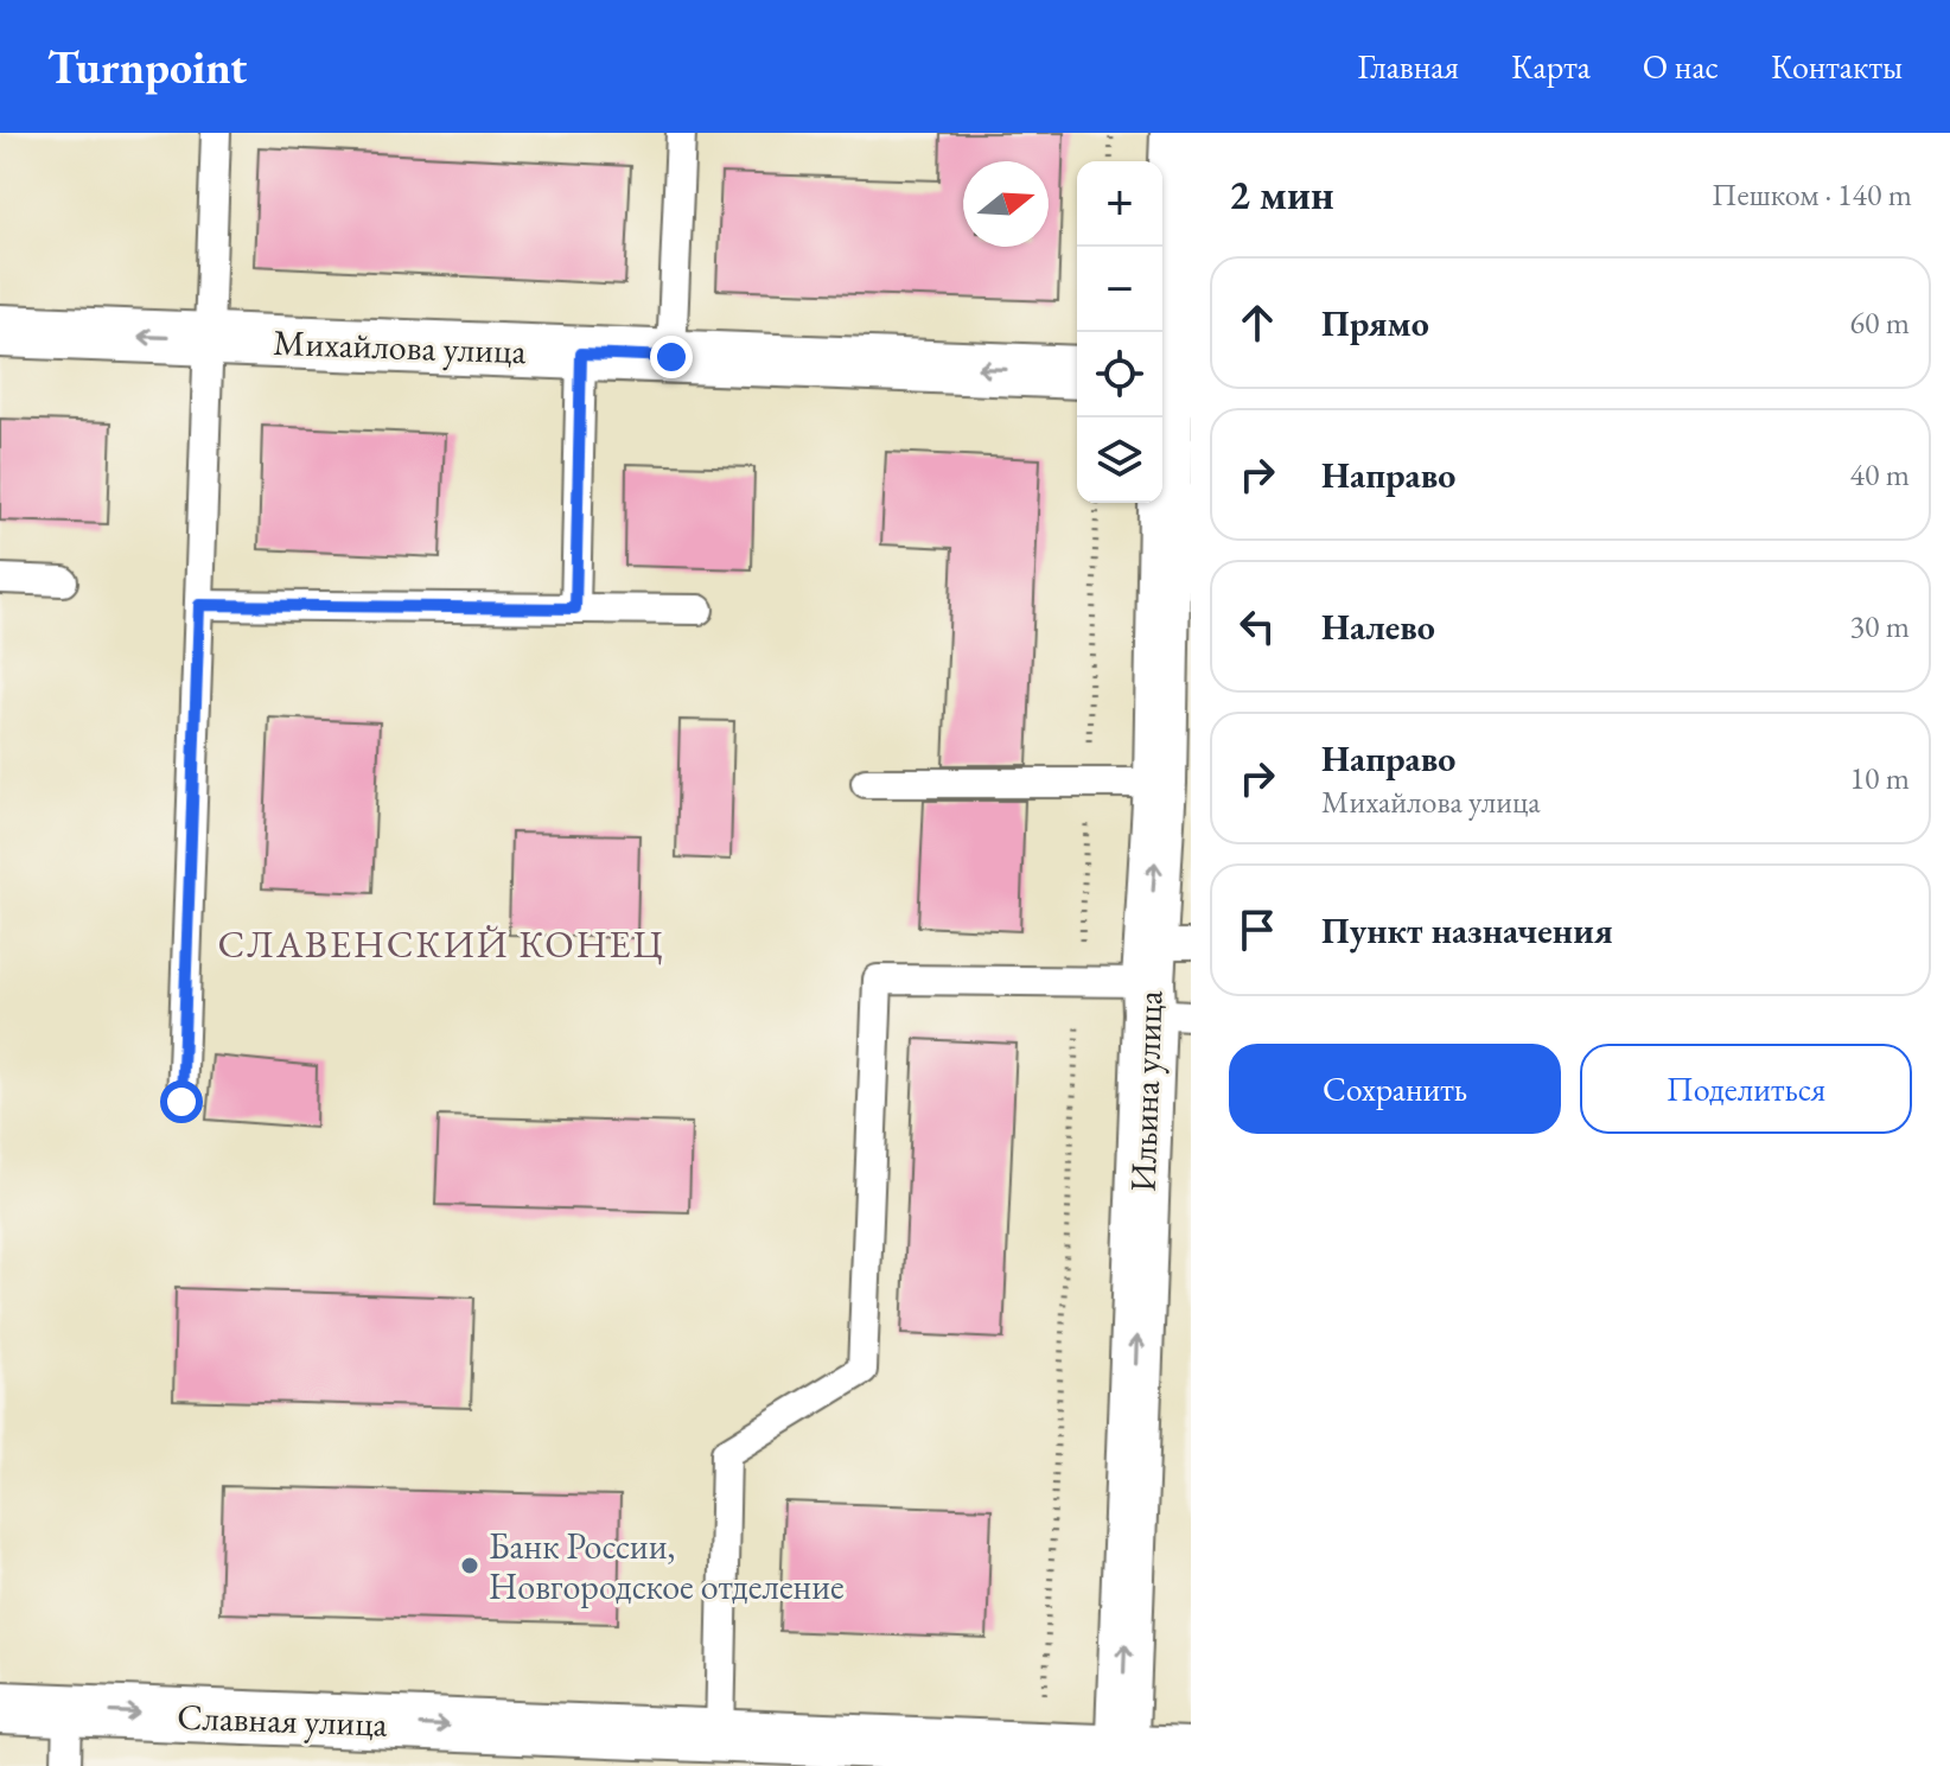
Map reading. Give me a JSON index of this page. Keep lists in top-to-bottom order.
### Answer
{
  "streets": {
    "street": ["Михайлова улица", "Ильина улица", "Славная улица"]
  },
  "crossings": [
    ["Ильина улица", "Славная улица"]
  ],
  "one_way": ["Михайлова улица", "Ильина улица", "Славная улица"],
  "districts": ["СЛАВЕНСКИЙ КОНЕЦ"],
  "places": ["Банк России, Новгородское отделение"],
  "north": "right",
  "page": {
    "header": "Turnpoint",
    "nav": [
      "Главная",
      "Карта",
      "О нас",
      "Контакты"
    ],
    "heading": ["2 мин", "Пешком · 140 m"],
    "map_buttons": ["+", "−"],
    "list": [
      ["Прямо", "60 m"],
      ["Направо", "40 m"],
      ["Налево", "30 m"],
      ["Направо", "Михайлова улица", "10 m"],
      "Пункт назначения"
    ],
    "buttons": ["Сохранить", "Поделиться"]
  }
}
